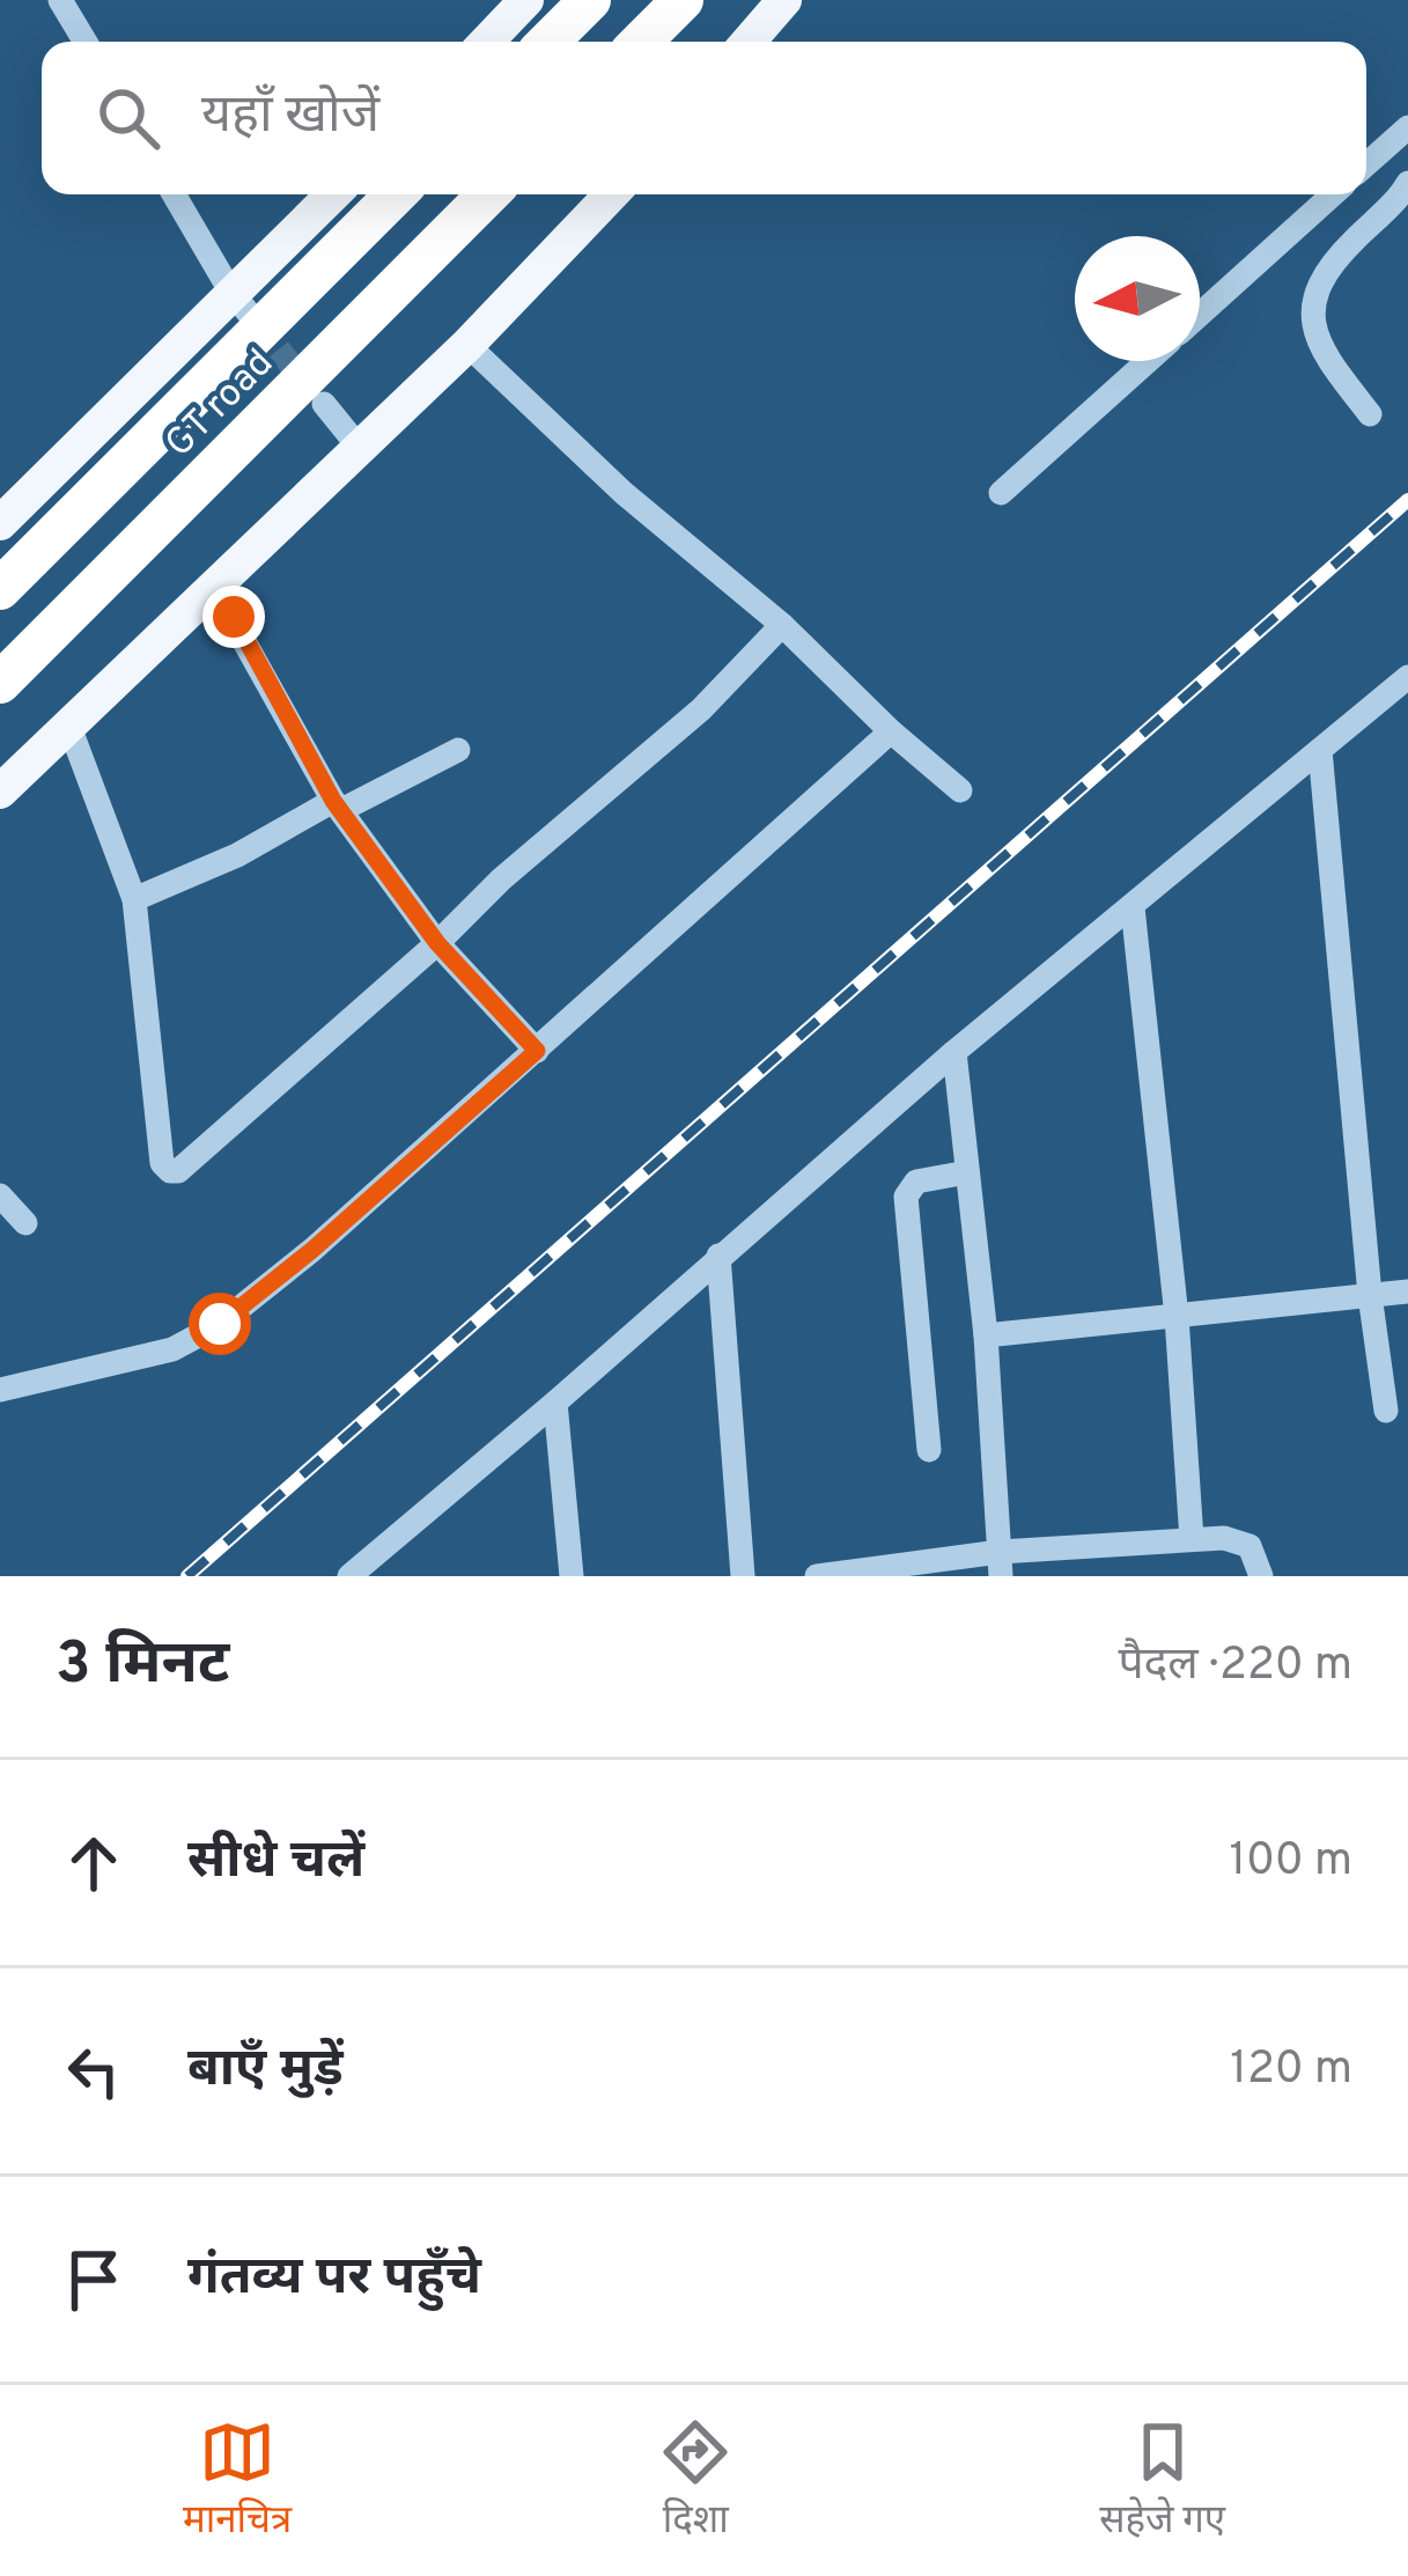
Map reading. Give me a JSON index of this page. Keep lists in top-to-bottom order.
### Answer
{
  "streets": {
    "highway": ["GT road"]
  },
  "north": "left",
  "page": {
    "search": "यहाँ खोजें",
    "heading": ["3 मिनट", "पैदल · 220 m"],
    "list": [
      ["सीधे चलें", "100 m"],
      ["बाएँ मुड़ें", "120 m"],
      "गंतव्य पर पहुँचे"
    ],
    "nav": ["मानचित्र", "दिशा", "सहेजे गए"]
  }
}
